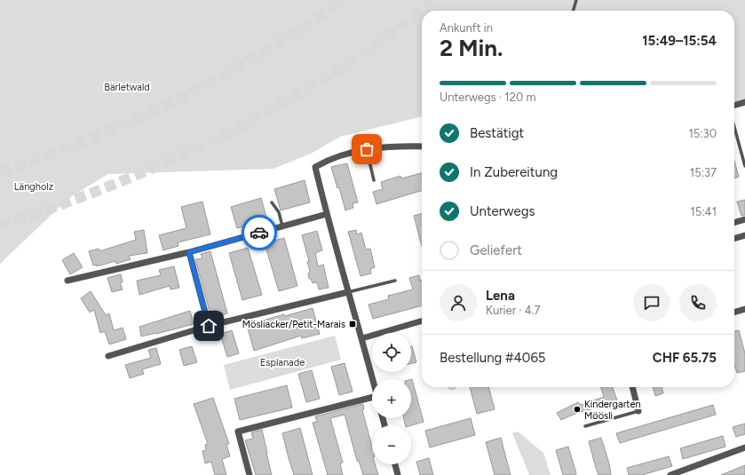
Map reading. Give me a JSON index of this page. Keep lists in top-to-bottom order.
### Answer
{
  "parks": ["Bärletwald", "Längholz", "Esplanade"],
  "places": {
    "transit": ["Mösliacker/Petit-Marais"],
    "other": ["Kindergarten Möösli"]
  },
  "page": {
    "heading": ["2 Min.", "Ankunft in", "15:49–15:54"],
    "panel": [
      "Lena",
      "Kurier · 4.7",
      "Bestellung #4065",
      "CHF 65.75"
    ],
    "bar": "Unterwegs · 120 m",
    "list": [
      ["Bestätigt", "15:30"],
      ["In Zubereitung", "15:37"],
      ["Unterwegs", "15:41"],
      "Geliefert"
    ],
    "map_buttons": ["+", "−"]
  }
}
